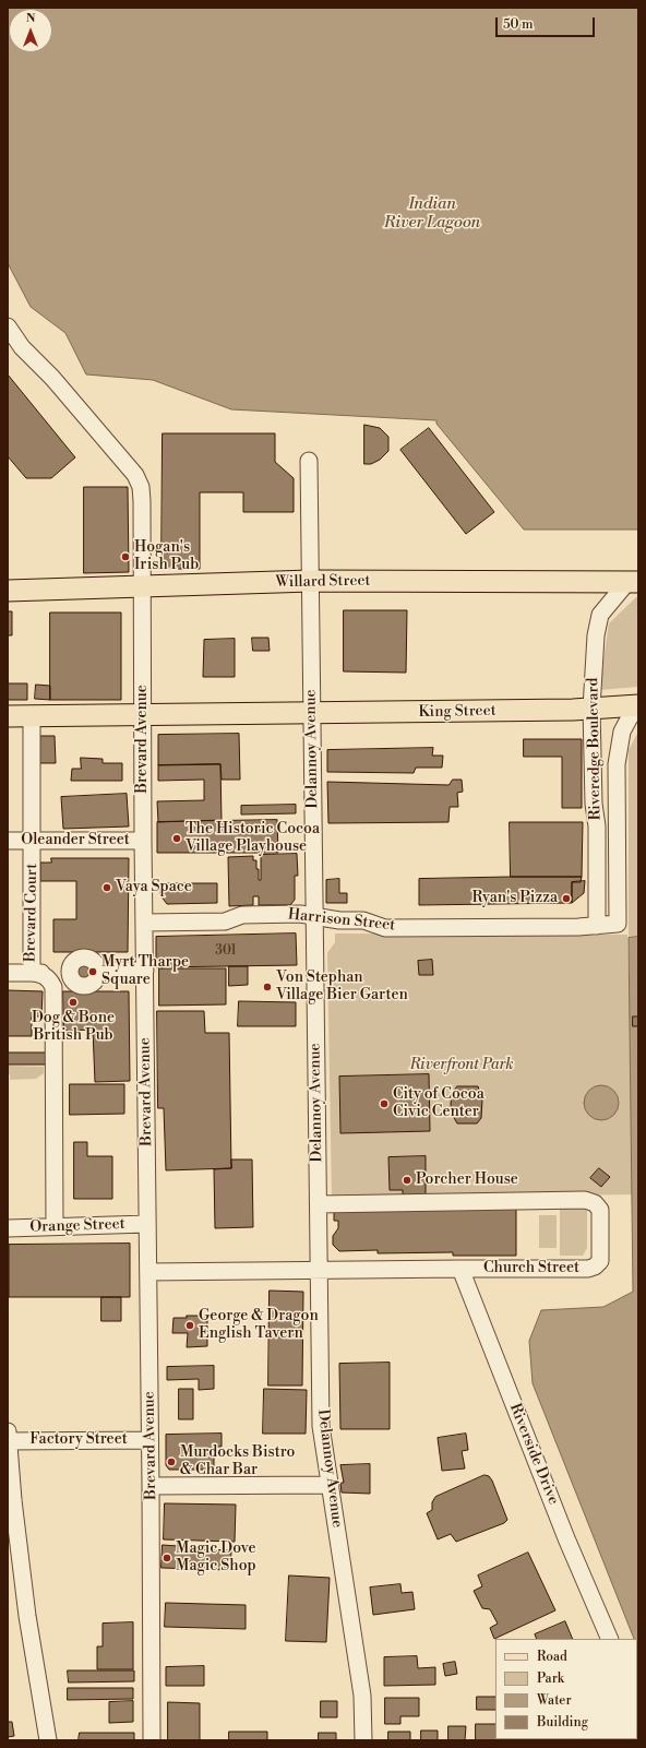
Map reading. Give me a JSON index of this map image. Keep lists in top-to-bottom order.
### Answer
{
  "streets": {
    "main road": ["Willard Street", "King Street"],
    "street": [
      "Brevard Avenue",
      "Delannoy Avenue",
      "Riveredge Boulevard",
      "Oleander Street",
      "Brevard Court",
      "Harrison Street",
      "Orange Street",
      "Church Street",
      "Factory Street",
      "Riverside Drive"
    ]
  },
  "crossings": [
    ["Willard Street", "Brevard Avenue"],
    ["Willard Street", "Delannoy Avenue"],
    ["Willard Street", "Riveredge Boulevard"],
    ["King Street", "Brevard Avenue"],
    ["King Street", "Delannoy Avenue"],
    ["King Street", "Riveredge Boulevard"],
    ["King Street", "Brevard Court"],
    ["Brevard Avenue", "Oleander Street"],
    ["Brevard Avenue", "Harrison Street"],
    ["Brevard Avenue", "Orange Street"],
    ["Brevard Avenue", "Church Street"],
    ["Brevard Avenue", "Factory Street"],
    ["Delannoy Avenue", "Harrison Street"],
    ["Delannoy Avenue", "Church Street"],
    ["Riveredge Boulevard", "Harrison Street"],
    ["Oleander Street", "Brevard Court"],
    ["Brevard Court", "Orange Street"],
    ["Church Street", "Riverside Drive"]
  ],
  "water": ["Indian River Lagoon"],
  "parks": ["Riverfront Park"],
  "places": [
    "Hogan's Irish Pub",
    "The Historic Cocoa Village Playhouse",
    "Vaya Space",
    "Ryan's Pizza",
    "Myrt Tharpe Square",
    "Von Stephan Village Bier Garten",
    "Dog & Bone British Pub",
    "City of Cocoa Civic Center",
    "Porcher House",
    "George & Dragon English Tavern",
    "Murdocks Bistro & Char Bar",
    "Magic Dove Magic Shop"
  ],
  "house_numbers": ["301"],
  "legend": [
    "Road",
    "Park",
    "Water",
    "Building"
  ],
  "scale_bar": "50 m",
  "north": "top"
}
